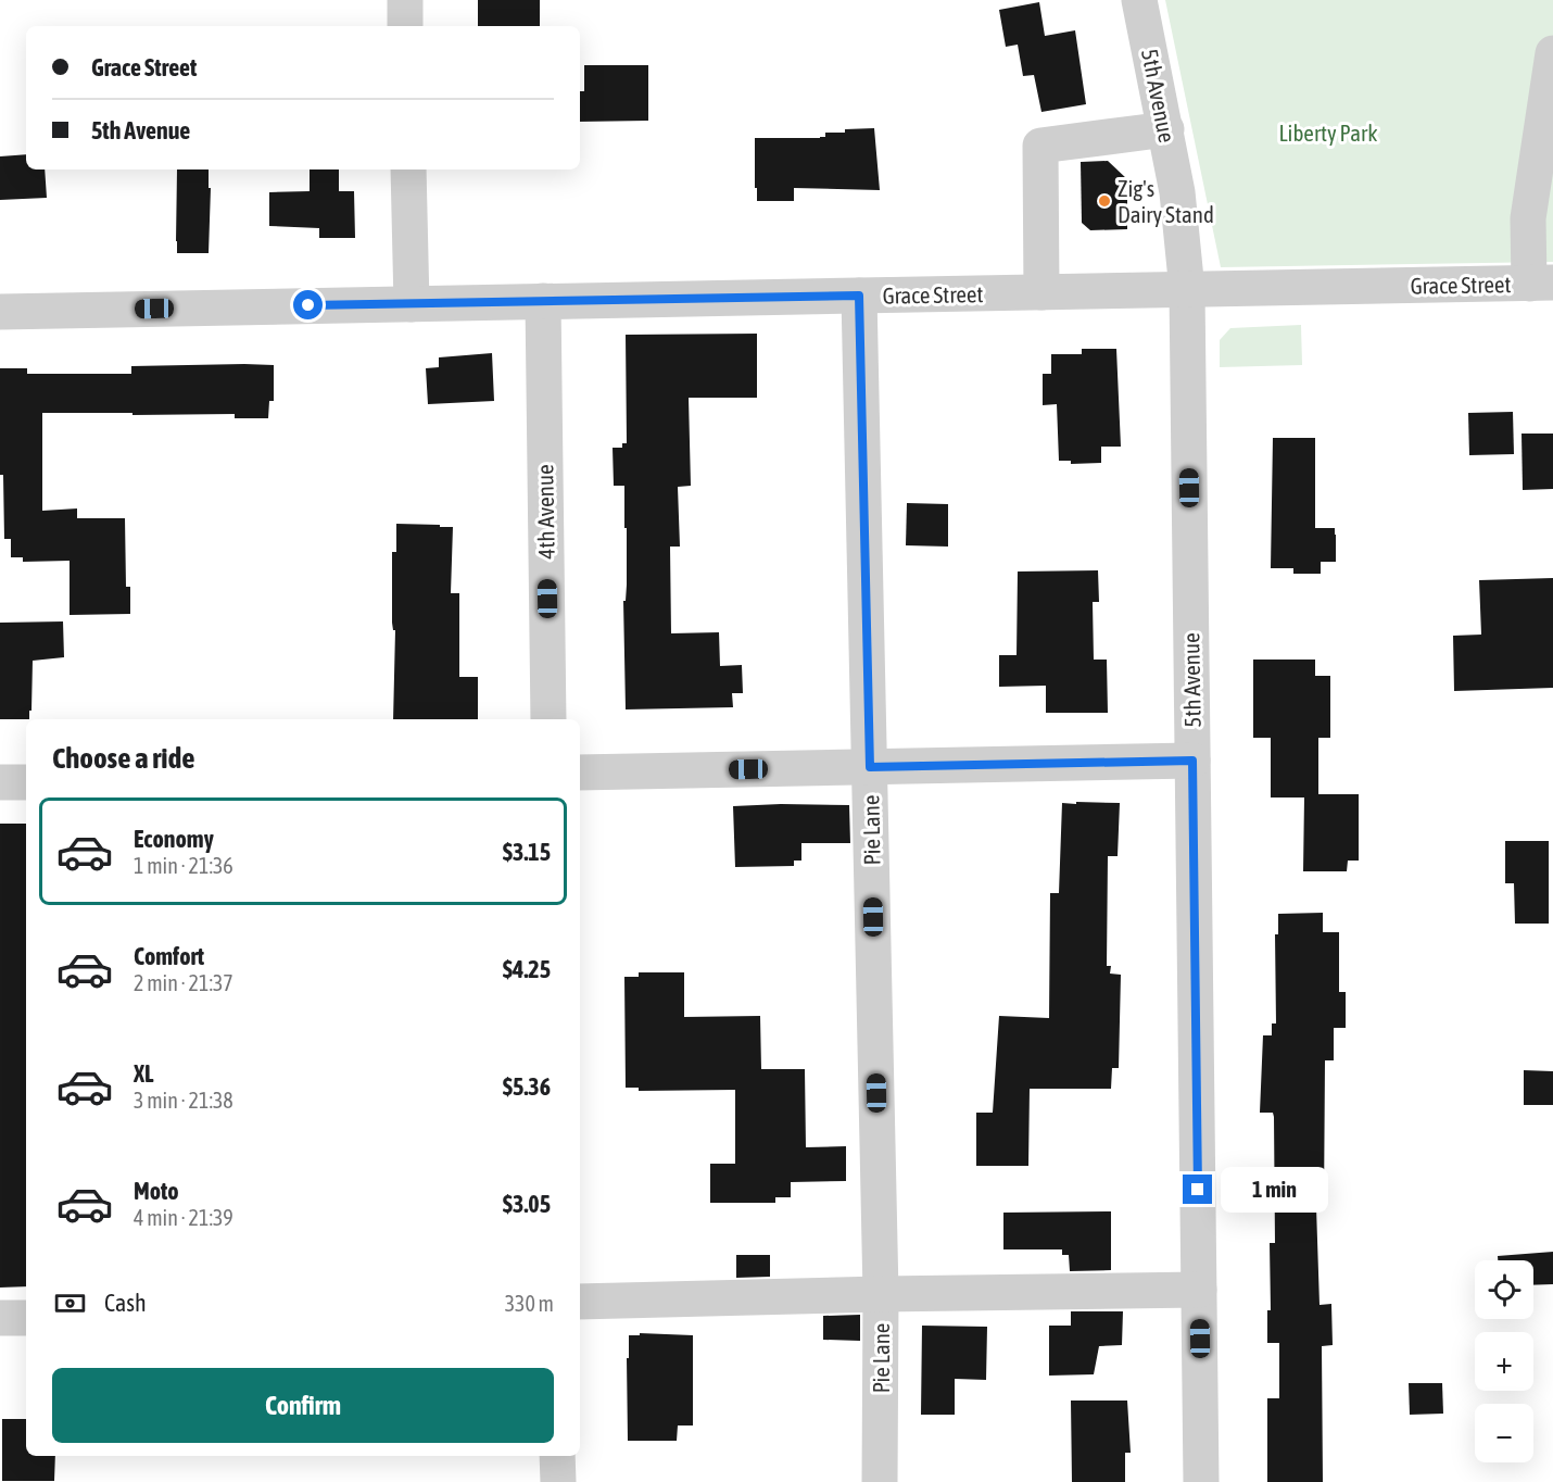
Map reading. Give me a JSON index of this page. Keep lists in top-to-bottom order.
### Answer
{
  "streets": {
    "street": [
      "5th Avenue",
      "Grace Street",
      "4th Avenue",
      "Pie Lane"
    ]
  },
  "crossings": [
    ["5th Avenue", "Grace Street"],
    ["Grace Street", "4th Avenue"],
    ["Grace Street", "Pie Lane"]
  ],
  "parks": ["Liberty Park"],
  "places": ["Zig's Dairy Stand"],
  "page": {
    "banner": ["Grace Street", "5th Avenue"],
    "heading": "Choose a ride",
    "list": [
      {
        "name": "Economy",
        "note": "1 min · 21:36",
        "value": "$3.15"
      },
      {
        "name": "Comfort",
        "note": "2 min · 21:37",
        "value": "$4.25"
      },
      {
        "name": "XL",
        "note": "3 min · 21:38",
        "value": "$5.36"
      },
      {
        "name": "Moto",
        "note": "4 min · 21:39",
        "value": "$3.05"
      }
    ],
    "bubble": "1 min",
    "map_buttons": ["+", "−"],
    "pay": ["Cash", "330 m"],
    "buttons": "Confirm"
  }
}
